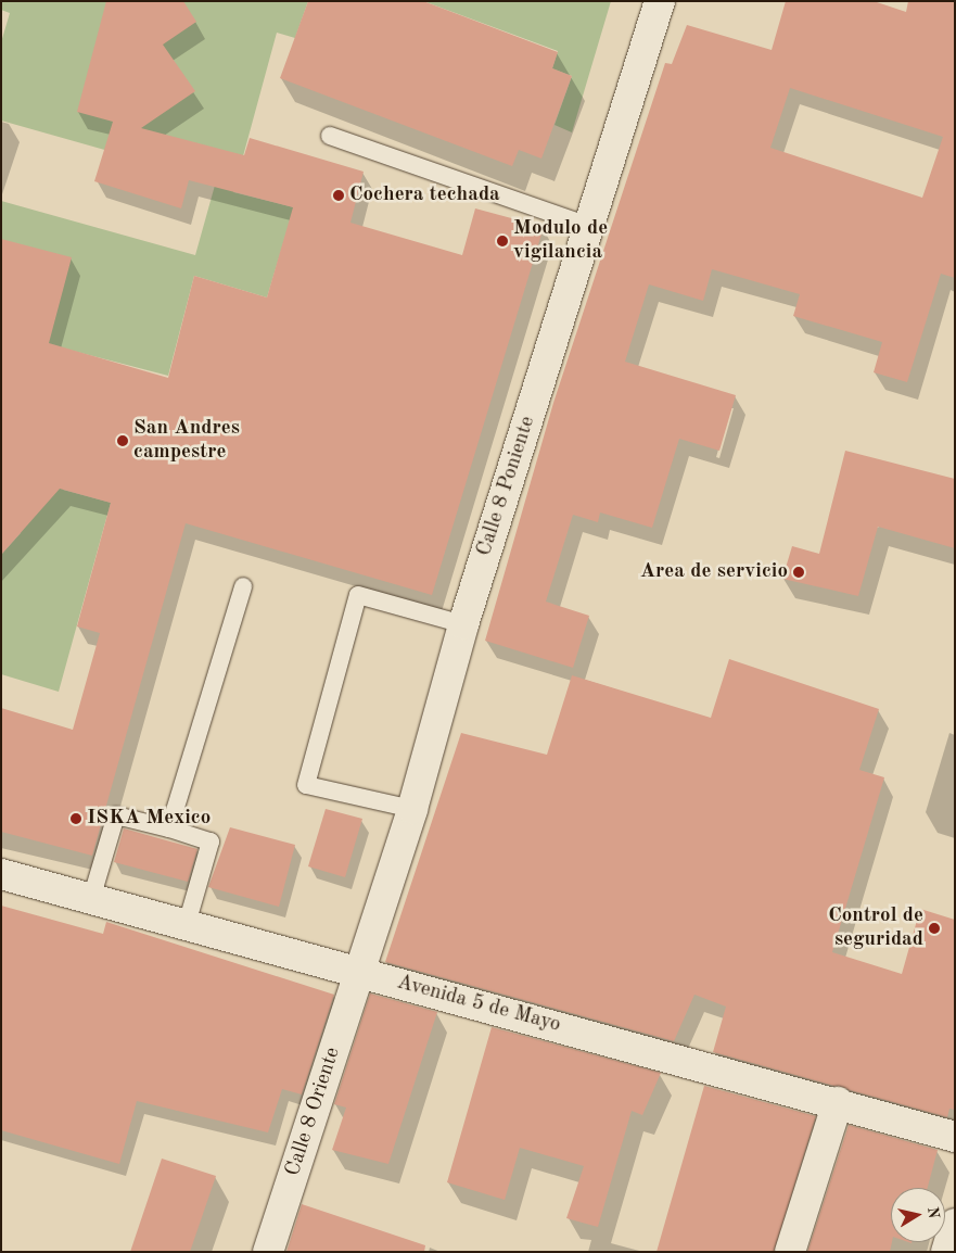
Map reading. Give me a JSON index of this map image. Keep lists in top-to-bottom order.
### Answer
{
  "streets": {
    "street": ["Calle 8 Poniente", "Avenida 5 de Mayo", "Calle 8 Oriente"]
  },
  "crossings": [
    ["Calle 8 Poniente", "Avenida 5 de Mayo"],
    ["Calle 8 Poniente", "Calle 8 Oriente"],
    ["Avenida 5 de Mayo", "Calle 8 Oriente"]
  ],
  "places": [
    "Cochera techada",
    "Modulo de vigilancia",
    "San Andres campestre",
    "Area de servicio",
    "ISKA Mexico",
    "Control de seguridad"
  ],
  "north": "right"
}
